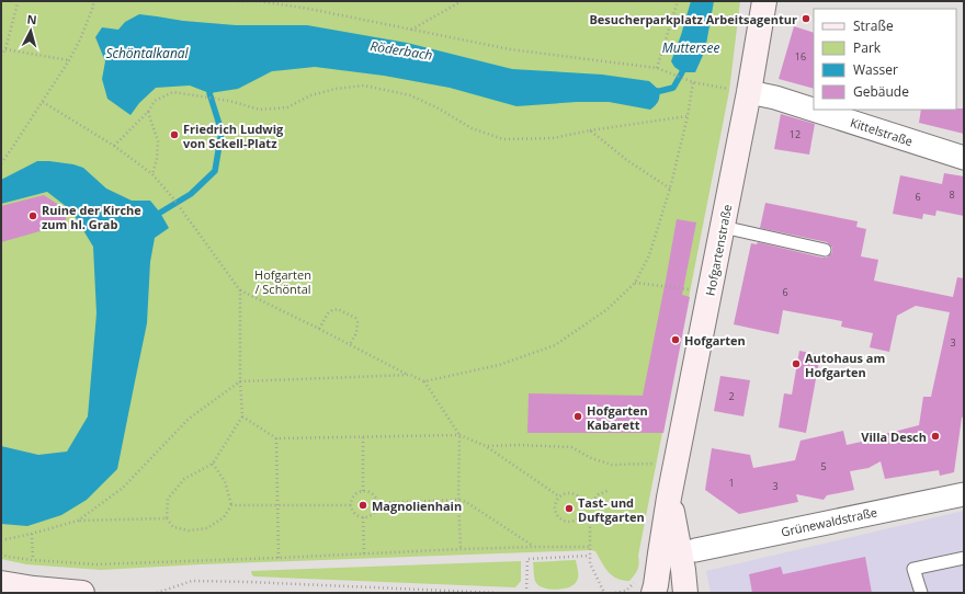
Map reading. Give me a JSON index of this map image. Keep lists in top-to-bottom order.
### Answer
{
  "streets": {
    "main road": ["Hofgartenstraße"],
    "street": ["Kittelstraße", "Grünewaldstraße"]
  },
  "crossings": [
    ["Kittelstraße", "Hofgartenstraße"]
  ],
  "water": ["Muttersee", "Röderbach", "Schöntalkanal"],
  "parks": ["Hofgarten / Schöntal"],
  "places": [
    "Besucherparkplatz Arbeitsagentur",
    "Friedrich Ludwig von Sckell-Platz",
    "Ruine der Kirche zum hl. Grab",
    "Hofgarten",
    "Autohaus am Hofgarten",
    "Hofgarten Kabarett",
    "Villa Desch",
    "Magnolienhain",
    "Tast- und Duftgarten"
  ],
  "house_numbers": [
    "16",
    "12",
    "8",
    "6",
    "6",
    "3",
    "2",
    "5",
    "1",
    "3"
  ],
  "legend": [
    "Straße",
    "Park",
    "Wasser",
    "Gebäude"
  ],
  "north": "top"
}
